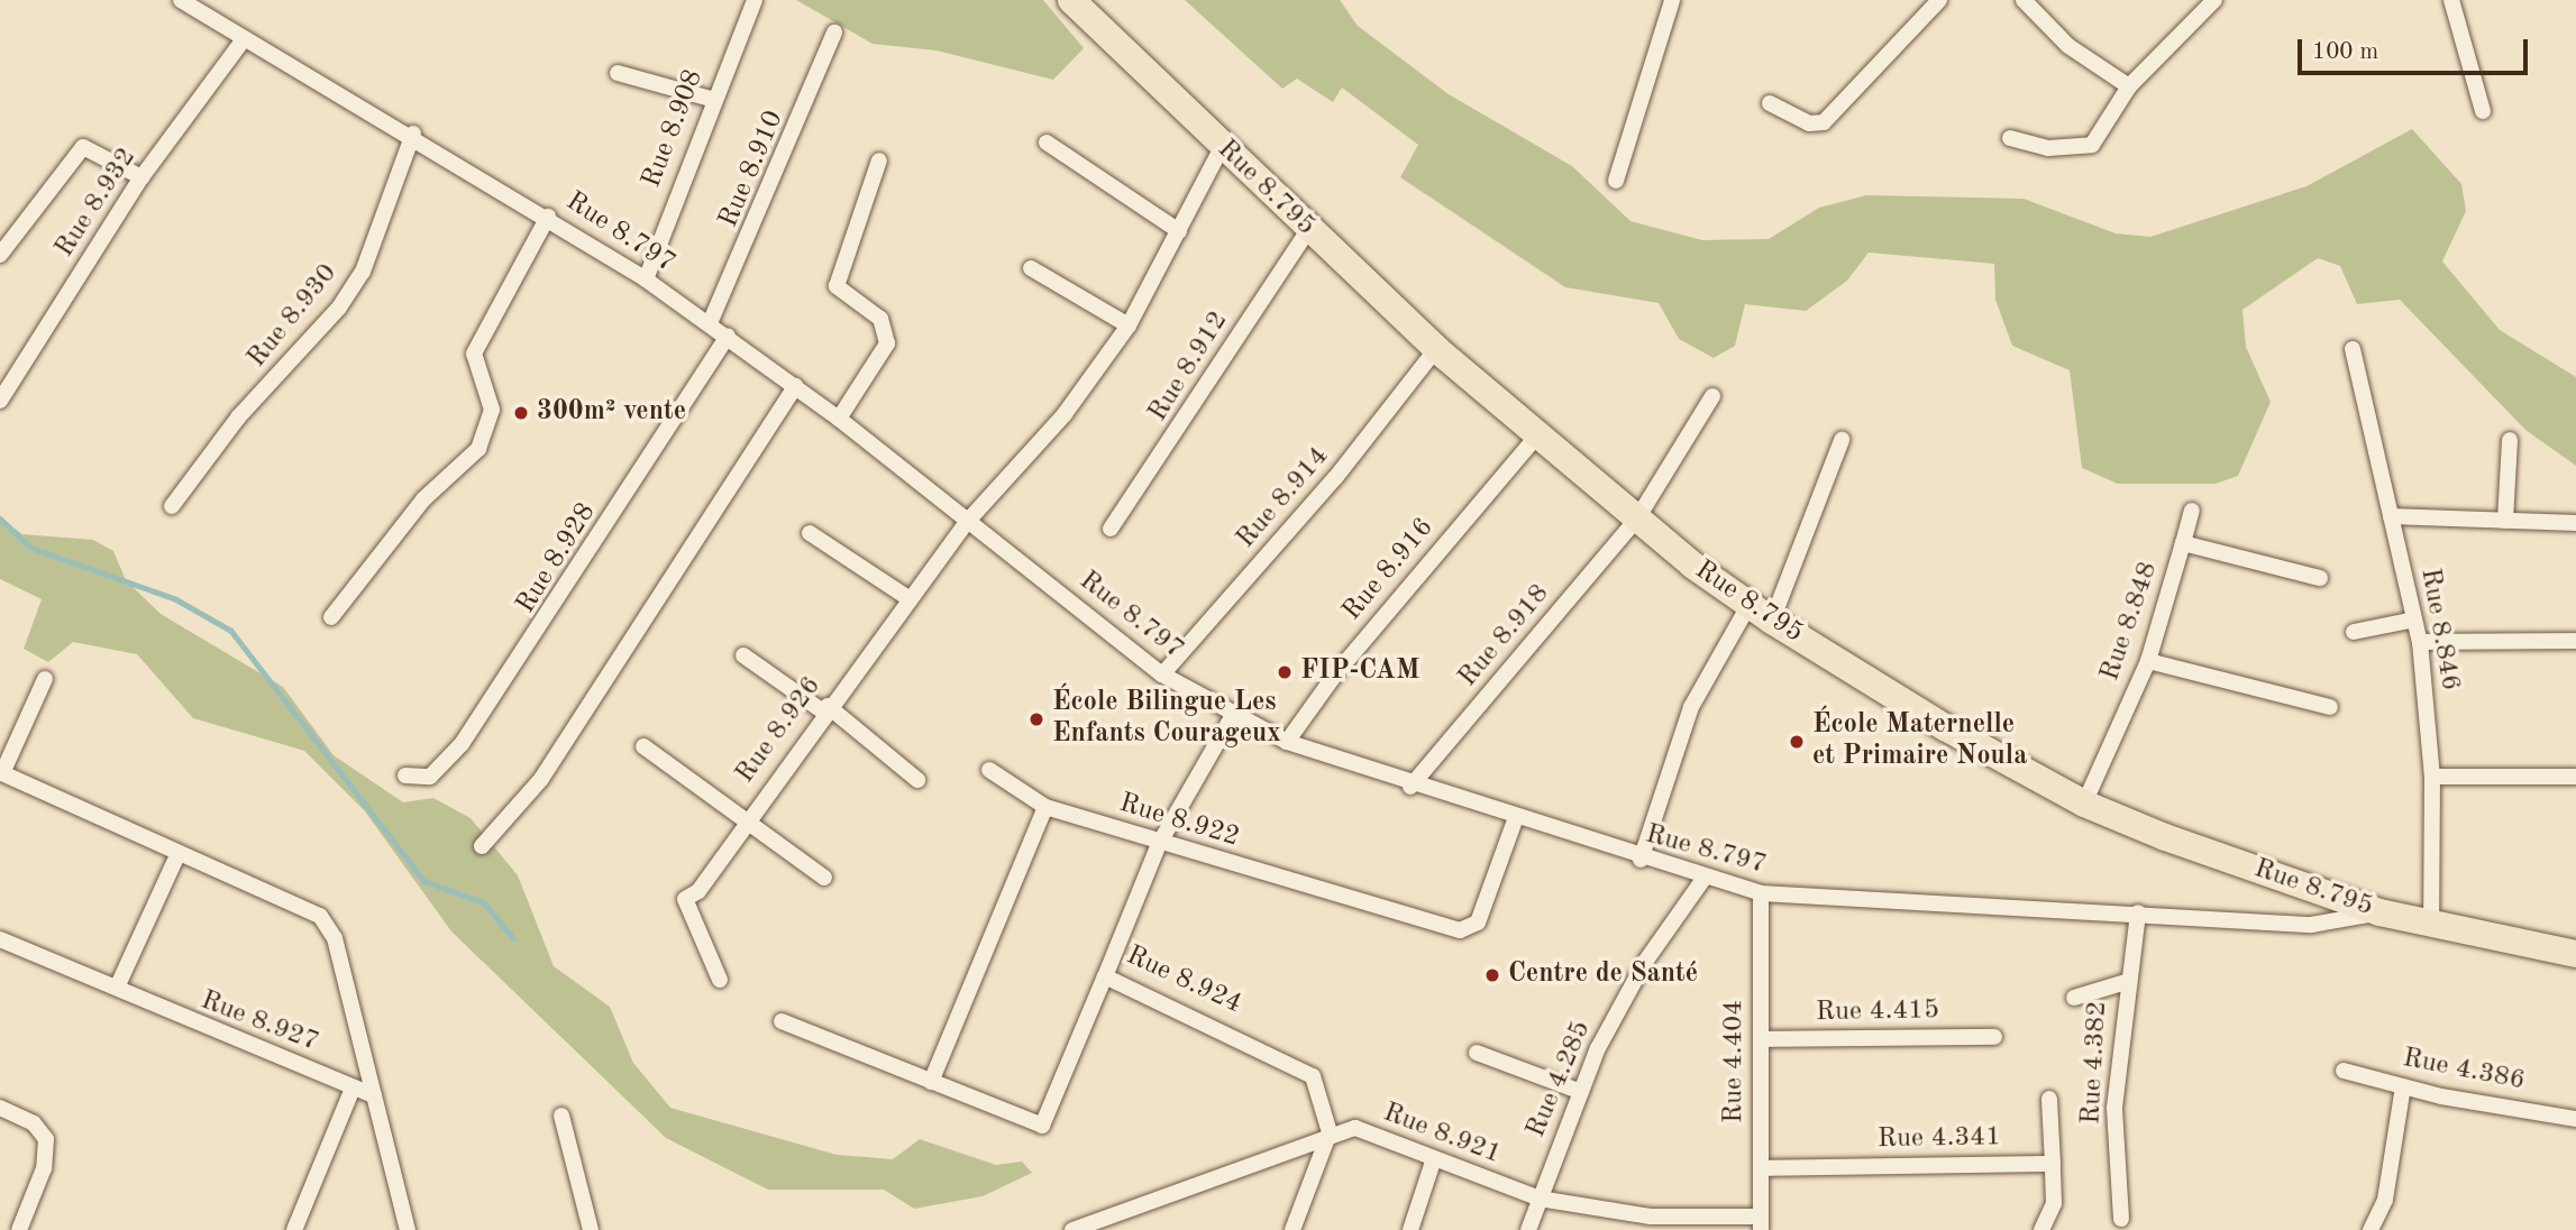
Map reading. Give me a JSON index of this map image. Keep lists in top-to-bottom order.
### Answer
{
  "streets": {
    "highway": ["Rue 8.795"],
    "street": [
      "Rue 8.908",
      "Rue 8.910",
      "Rue 8.932",
      "Rue 8.797",
      "Rue 8.930",
      "Rue 8.912",
      "Rue 8.914",
      "Rue 8.928",
      "Rue 8.916",
      "Rue 8.848",
      "Rue 8.846",
      "Rue 8.918",
      "Rue 8.926",
      "Rue 8.922",
      "Rue 8.924",
      "Rue 4.415",
      "Rue 8.927",
      "Rue 4.404",
      "Rue 4.382",
      "Rue 4.386",
      "Rue 4.285",
      "Rue 8.921",
      "Rue 4.341"
    ]
  },
  "crossings": [
    ["Rue 8.908", "Rue 8.797"],
    ["Rue 8.910", "Rue 8.797"],
    ["Rue 8.795", "Rue 8.797"],
    ["Rue 8.795", "Rue 8.912"],
    ["Rue 8.795", "Rue 8.914"],
    ["Rue 8.795", "Rue 8.916"],
    ["Rue 8.795", "Rue 8.848"],
    ["Rue 8.795", "Rue 8.846"],
    ["Rue 8.795", "Rue 8.918"],
    ["Rue 8.795", "Rue 8.926"],
    ["Rue 8.932", "Rue 8.797"],
    ["Rue 8.797", "Rue 8.930"],
    ["Rue 8.797", "Rue 8.914"],
    ["Rue 8.797", "Rue 8.928"],
    ["Rue 8.797", "Rue 8.916"],
    ["Rue 8.797", "Rue 8.918"],
    ["Rue 8.797", "Rue 8.926"],
    ["Rue 8.797", "Rue 8.922"],
    ["Rue 8.797", "Rue 8.924"],
    ["Rue 8.797", "Rue 4.404"],
    ["Rue 8.797", "Rue 4.382"],
    ["Rue 8.797", "Rue 4.285"],
    ["Rue 8.922", "Rue 8.924"],
    ["Rue 8.924", "Rue 8.921"],
    ["Rue 4.415", "Rue 4.404"],
    ["Rue 4.404", "Rue 8.921"],
    ["Rue 4.404", "Rue 4.341"],
    ["Rue 4.285", "Rue 8.921"]
  ],
  "places": [
    "300m² vente",
    "FIP-CAM",
    "École Bilingue Les Enfants Courageux",
    "École Maternelle et Primaire Noula",
    "Centre de Santé"
  ],
  "scale_bar": "100 m"
}
